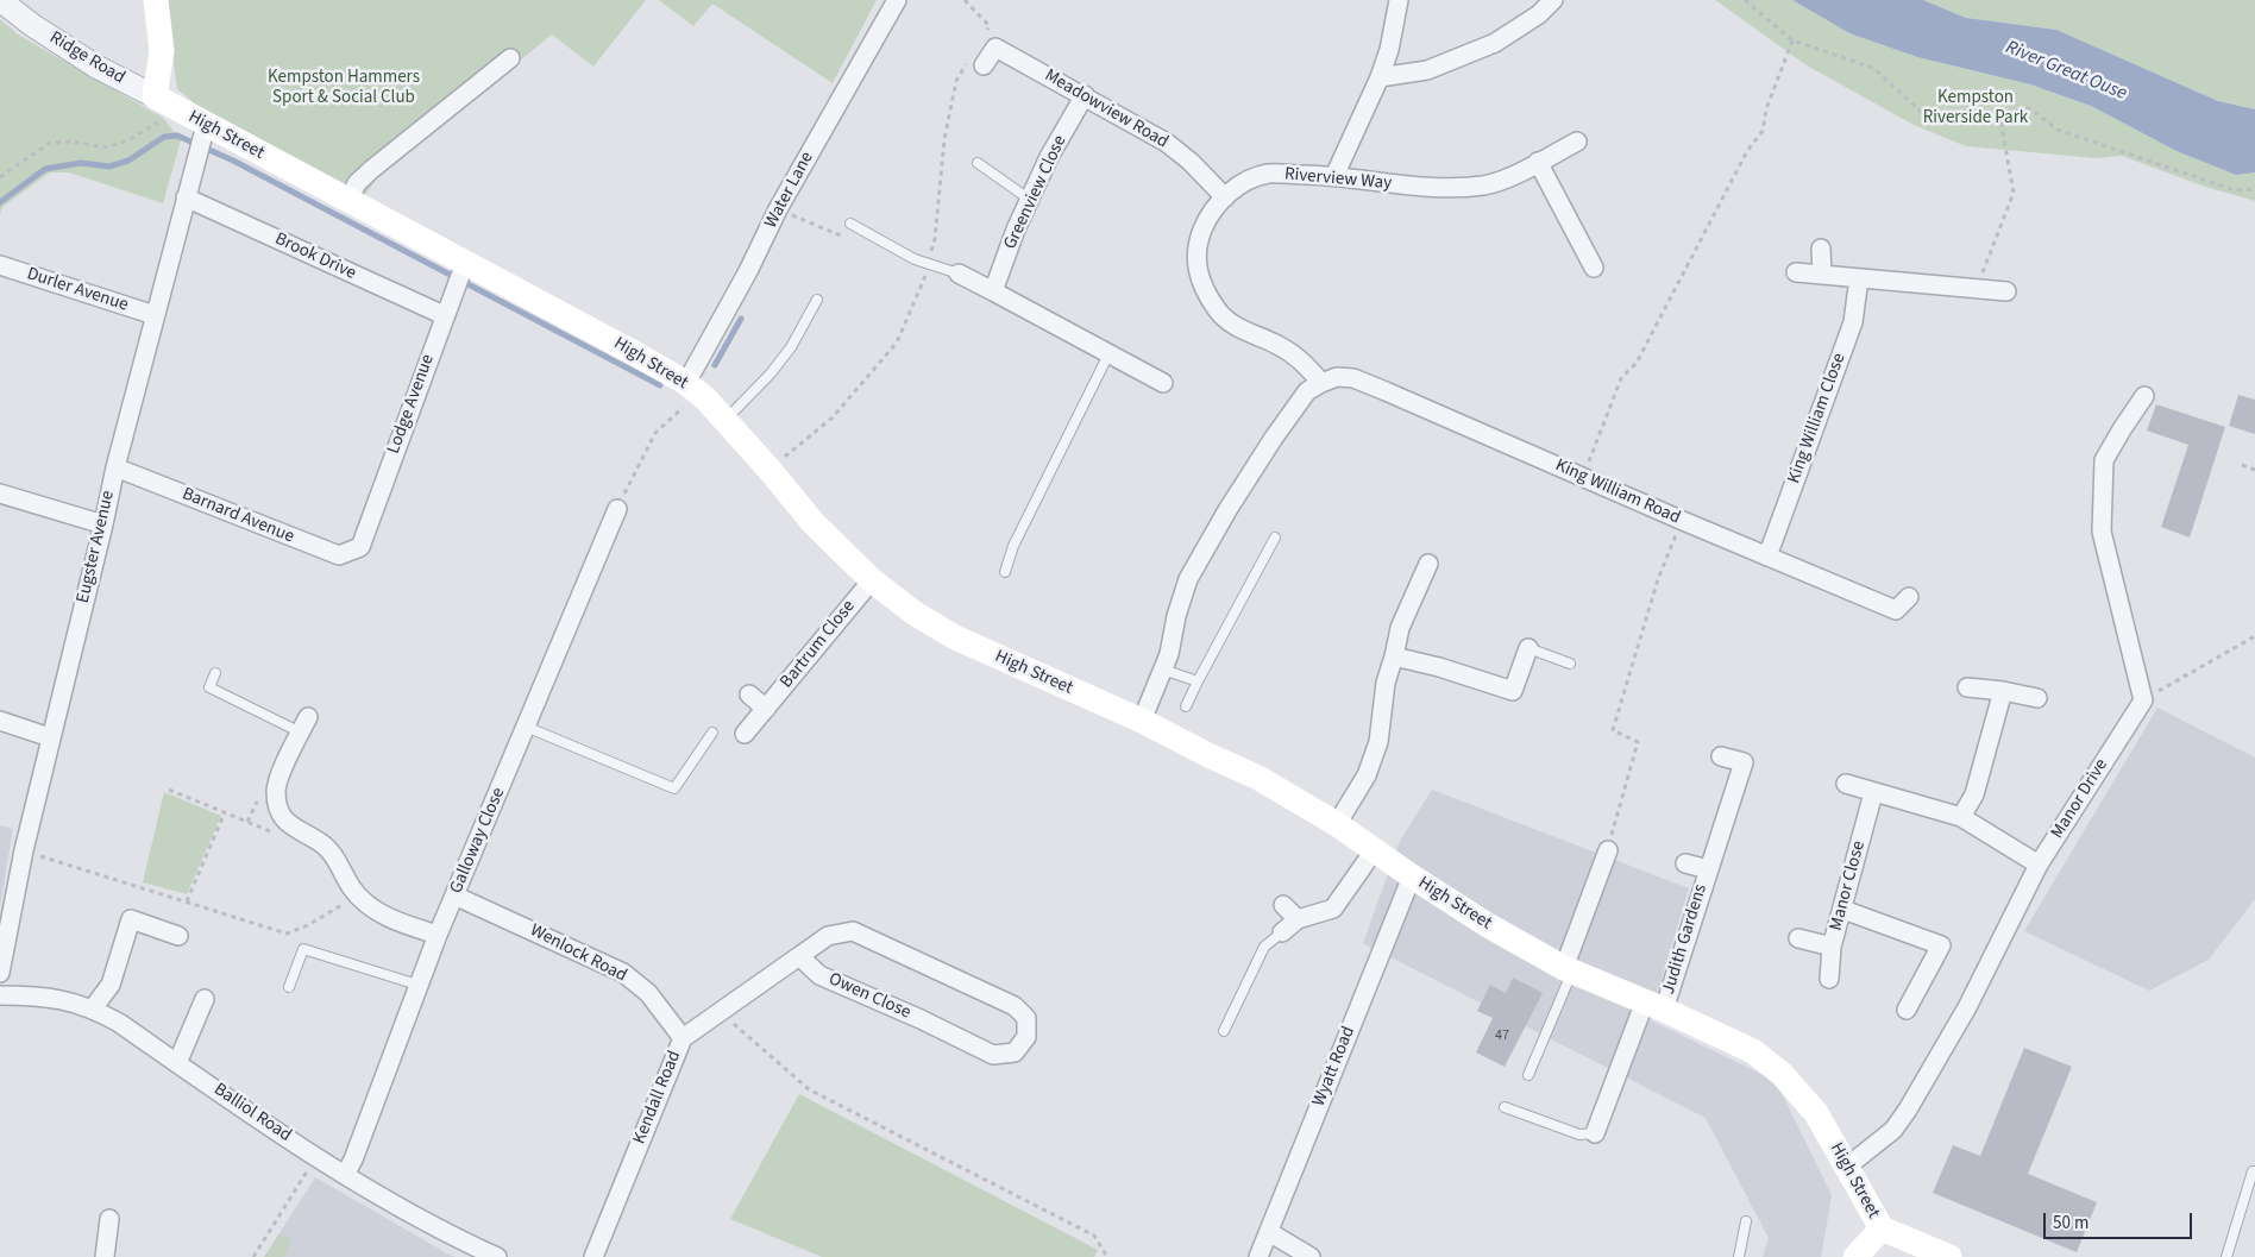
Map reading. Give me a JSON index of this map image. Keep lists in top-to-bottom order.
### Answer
{
  "streets": {
    "main road": ["Ridge Road", "High Street"],
    "street": [
      "Meadowview Road",
      "Riverview Way",
      "Water Lane",
      "Greenview Close",
      "Brook Drive",
      "Durler Avenue",
      "Lodge Avenue",
      "King William Close",
      "King William Road",
      "Barnard Avenue",
      "Eugster Avenue",
      "Bartrum Close",
      "Manor Drive",
      "Galloway Close",
      "Manor Close",
      "Judith Gardens",
      "Wenlock Road",
      "Owen Close",
      "Wyatt Road",
      "Kendall Road",
      "Balliol Road"
    ]
  },
  "crossings": [
    ["Ridge Road", "High Street"],
    ["Meadowview Road", "Riverview Way"],
    ["Meadowview Road", "Greenview Close"],
    ["High Street", "Water Lane"],
    ["High Street", "Lodge Avenue"],
    ["High Street", "Eugster Avenue"],
    ["High Street", "Bartrum Close"],
    ["High Street", "Manor Drive"],
    ["High Street", "Judith Gardens"],
    ["High Street", "Wyatt Road"],
    ["Riverview Way", "King William Road"],
    ["Brook Drive", "Lodge Avenue"],
    ["Brook Drive", "Eugster Avenue"],
    ["Durler Avenue", "Eugster Avenue"],
    ["Lodge Avenue", "Barnard Avenue"],
    ["King William Close", "King William Road"],
    ["Barnard Avenue", "Eugster Avenue"],
    ["Galloway Close", "Wenlock Road"],
    ["Galloway Close", "Balliol Road"],
    ["Wenlock Road", "Kendall Road"],
    ["Owen Close", "Kendall Road"]
  ],
  "water": ["River Great Ouse"],
  "parks": ["Kempston Hammers Sport & Social Club", "Kempston Riverside Park"],
  "house_numbers": ["47"],
  "scale_bar": "50 m"
}
